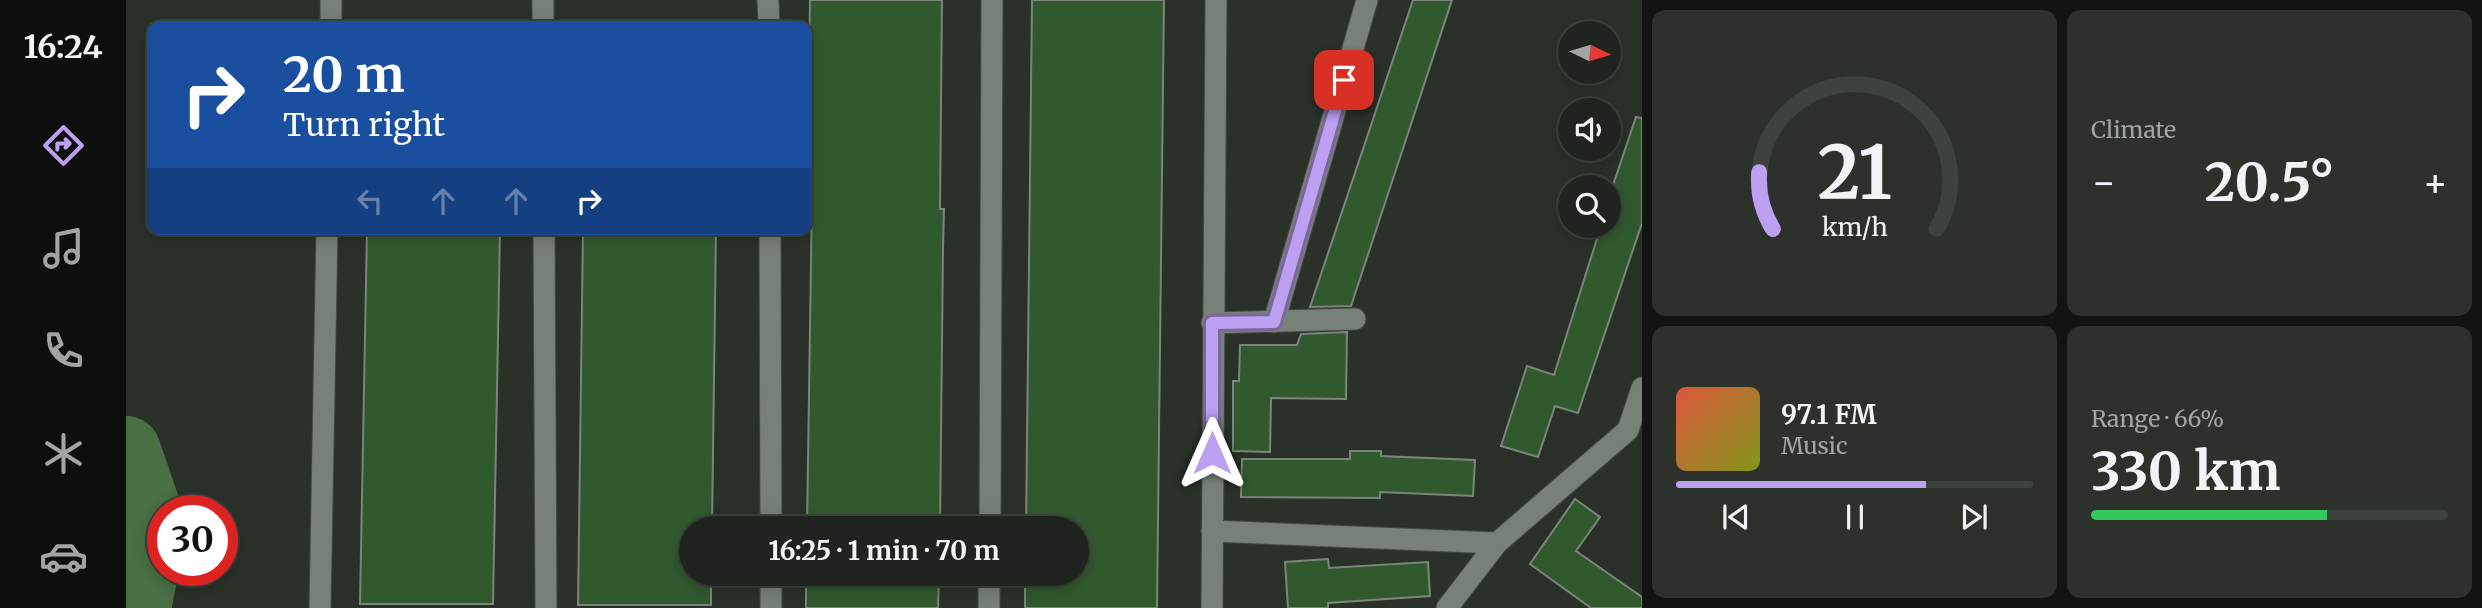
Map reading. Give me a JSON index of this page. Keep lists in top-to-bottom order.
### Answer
{
  "north": "right",
  "page": {
    "tabs": "16:24",
    "tile": [
      "Climate",
      ["Range · 66%", "330 km"]
    ],
    "turn": ["20 m", "Turn right"],
    "heat": ["−", "20.5°", "+"],
    "song": ["97.1 FM", "Music"],
    "limit": "30",
    "trip": "16:25 · 1 min · 70 m",
    "gauge": ["21", "km/h"]
  }
}
